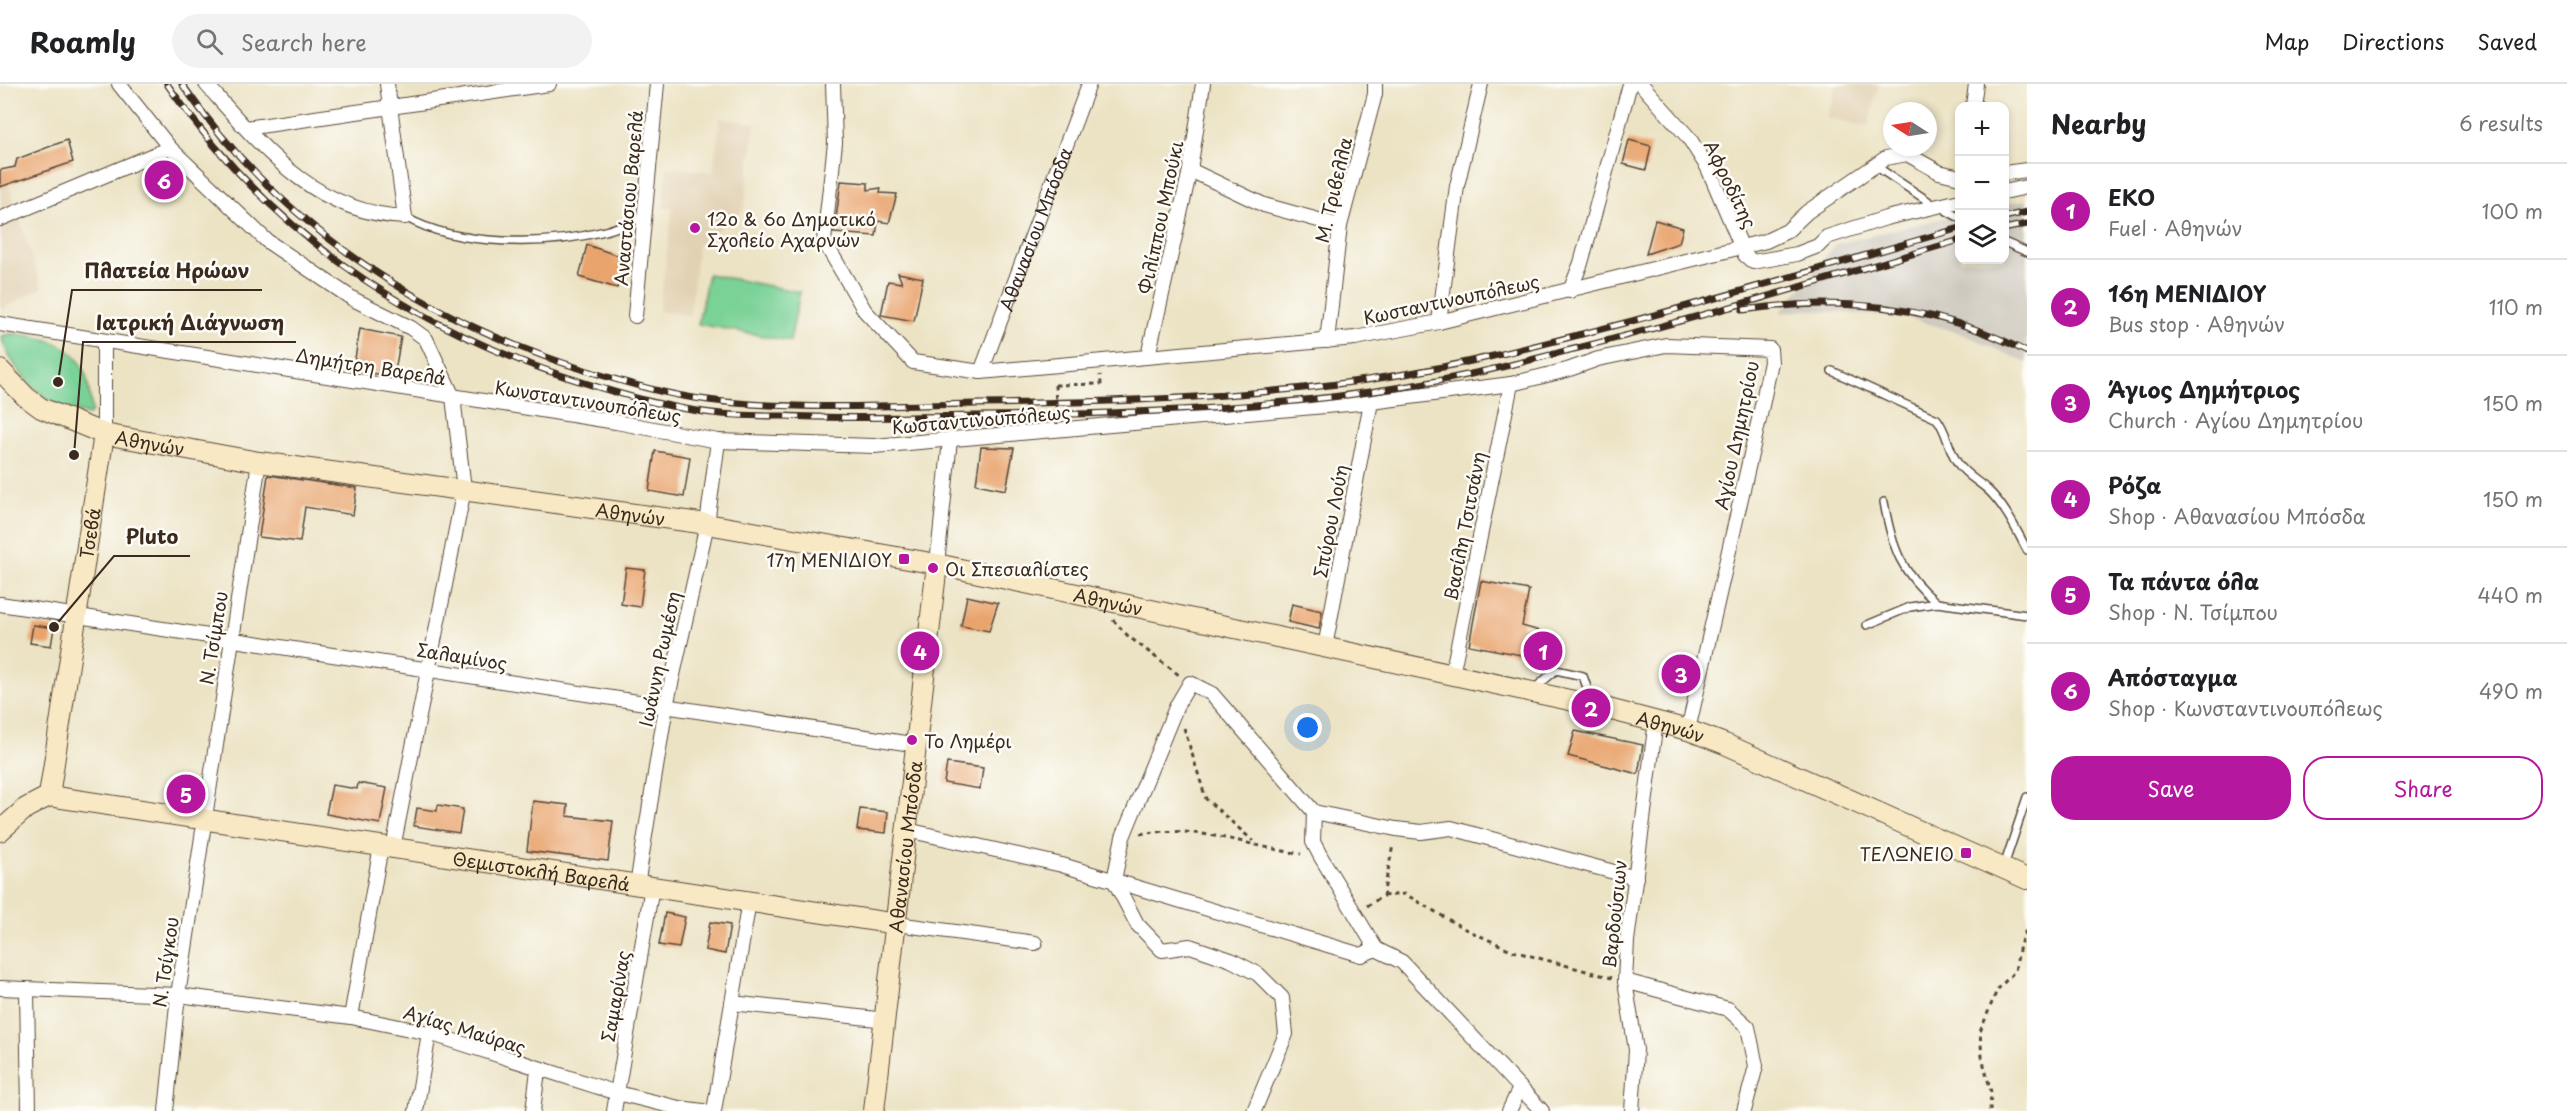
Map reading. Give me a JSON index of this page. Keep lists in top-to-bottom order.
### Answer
{
  "streets": {
    "main road": [
      "Αθανασίου Μπόσδα",
      "Αθηνών",
      "Τσεβά",
      "Θεμιστοκλή Βαρελά"
    ],
    "street": [
      "Αφροδίτης",
      "Μ. Τριβελλα",
      "Αναστάσιου Βαρελά",
      "Φιλίππου Μπούκι",
      "Κωσταντινουπόλεως",
      "Δημήτρη Βαρελά",
      "Κωνσταντινουπόλεως",
      "Αγίου Δημητρίου",
      "Σπύρου Λούη",
      "Βασίλη Τσιτσάνη",
      "N. Τσίμπου",
      "Σαλαμίνος",
      "Ιωάννη Ρωμέση",
      "Βαρδούσιων",
      "Ν. Τσίγκου",
      "Σαμαρίνας",
      "Αγίας Μαύρας"
    ]
  },
  "crossings": [
    ["Αφροδίτης", "Κωσταντινουπόλεως"],
    ["Μ. Τριβελλα", "Κωσταντινουπόλεως"],
    ["Φιλίππου Μπούκι", "Κωσταντινουπόλεως"],
    ["Αθανασίου Μπόσδα", "Κωσταντινουπόλεως"],
    ["Αθανασίου Μπόσδα", "Αθηνών"],
    ["Αθανασίου Μπόσδα", "Σαλαμίνος"],
    ["Αθανασίου Μπόσδα", "Θεμιστοκλή Βαρελά"],
    ["Κωσταντινουπόλεως", "Κωνσταντινουπόλεως"],
    ["Κωσταντινουπόλεως", "Αγίου Δημητρίου"],
    ["Κωσταντινουπόλεως", "Σπύρου Λούη"],
    ["Κωσταντινουπόλεως", "Βασίλη Τσιτσάνη"],
    ["Κωσταντινουπόλεως", "Ιωάννη Ρωμέση"],
    ["Δημήτρη Βαρελά", "Κωνσταντινουπόλεως"],
    ["Δημήτρη Βαρελά", "Τσεβά"],
    ["Κωνσταντινουπόλεως", "Ιωάννη Ρωμέση"],
    ["Αγίου Δημητρίου", "Αθηνών"],
    ["Αθηνών", "Σπύρου Λούη"],
    ["Αθηνών", "Βασίλη Τσιτσάνη"],
    ["Αθηνών", "Τσεβά"],
    ["Αθηνών", "N. Τσίμπου"],
    ["Αθηνών", "Ιωάννη Ρωμέση"],
    ["Αθηνών", "Βαρδούσιων"],
    ["Τσεβά", "Σαλαμίνος"],
    ["Τσεβά", "Θεμιστοκλή Βαρελά"],
    ["N. Τσίμπου", "Σαλαμίνος"],
    ["N. Τσίμπου", "Θεμιστοκλή Βαρελά"],
    ["N. Τσίμπου", "Ν. Τσίγκου"],
    ["Σαλαμίνος", "Ιωάννη Ρωμέση"],
    ["Ιωάννη Ρωμέση", "Θεμιστοκλή Βαρελά"],
    ["Ιωάννη Ρωμέση", "Σαμαρίνας"],
    ["Θεμιστοκλή Βαρελά", "Ν. Τσίγκου"],
    ["Θεμιστοκλή Βαρελά", "Σαμαρίνας"],
    ["Ν. Τσίγκου", "Αγίας Μαύρας"],
    ["Σαμαρίνας", "Αγίας Μαύρας"]
  ],
  "places": {
    "other": [
      "12ο & 6ο Δημοτικό Σχολείο Αχαρνών",
      "Πλατεία Ηρώων",
      "Ιατρική Διάγνωση",
      "Οι Σπεσιαλίστες",
      "Pluto",
      "Το Λημέρι"
    ],
    "transit": ["17η ΜΕΝΙΔΙΟΥ", "ΤΕΛΩΝΕΙΟ"]
  },
  "north": "left",
  "page": {
    "header": "Roamly",
    "search": "Search here",
    "nav": ["Map", "Directions", "Saved"],
    "heading": ["Nearby", "6 results"],
    "map_buttons": ["+", "−"],
    "pins": [
      "6",
      "1",
      "4",
      "3",
      "2",
      "5"
    ],
    "list": [
      {
        "mark": "1",
        "name": "EKO",
        "note": "Fuel · Αθηνών",
        "value": "100 m"
      },
      {
        "mark": "2",
        "name": "16η ΜΕΝΙΔΙΟΥ",
        "note": "Bus stop · Αθηνών",
        "value": "110 m"
      },
      {
        "mark": "3",
        "name": "Άγιος Δημήτριος",
        "note": "Church · Αγίου Δημητρίου",
        "value": "150 m"
      },
      {
        "mark": "4",
        "name": "Ρόζα",
        "note": "Shop · Αθανασίου Μπόσδα",
        "value": "150 m"
      },
      {
        "mark": "5",
        "name": "Τα πάντα όλα",
        "note": "Shop · N. Τσίμπου",
        "value": "440 m"
      },
      {
        "mark": "6",
        "name": "Απόσταγμα",
        "note": "Shop · Κωνσταντινουπόλεως",
        "value": "490 m"
      }
    ],
    "buttons": ["Save", "Share"]
  }
}
